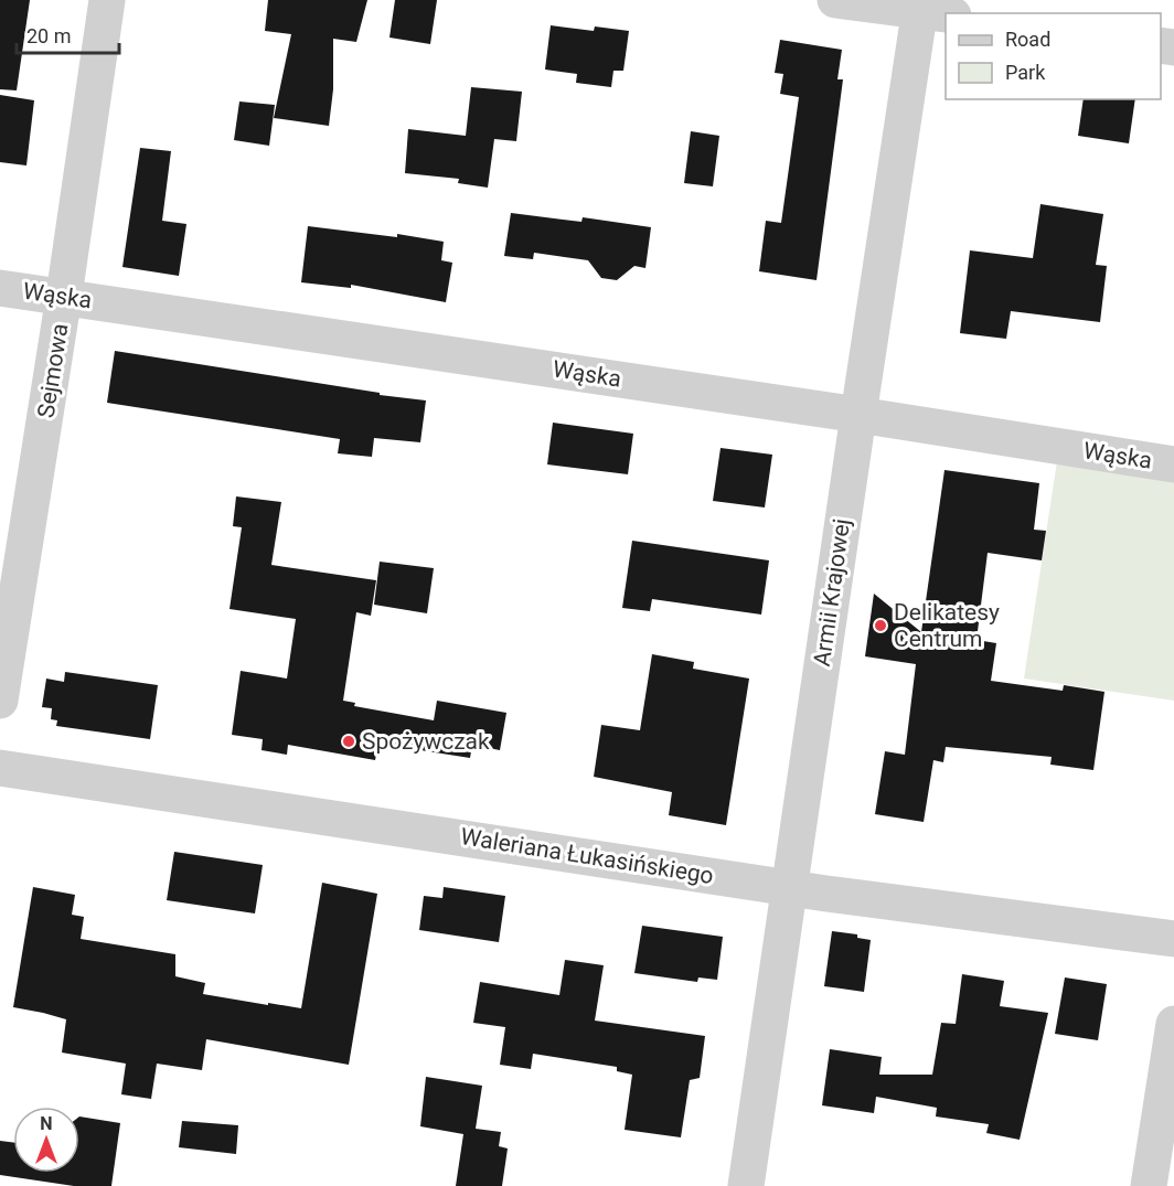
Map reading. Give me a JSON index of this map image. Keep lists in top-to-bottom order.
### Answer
{
  "streets": {
    "street": [
      "Wąska",
      "Sejmowa",
      "Armii Krajowej",
      "Waleriana Łukasińskiego"
    ]
  },
  "crossings": [
    ["Wąska", "Sejmowa"],
    ["Wąska", "Armii Krajowej"],
    ["Armii Krajowej", "Waleriana Łukasińskiego"]
  ],
  "places": ["Delikatesy Centrum", "Spożywczak"],
  "legend": ["Road", "Park"],
  "scale_bar": "20 m",
  "north": "top"
}
